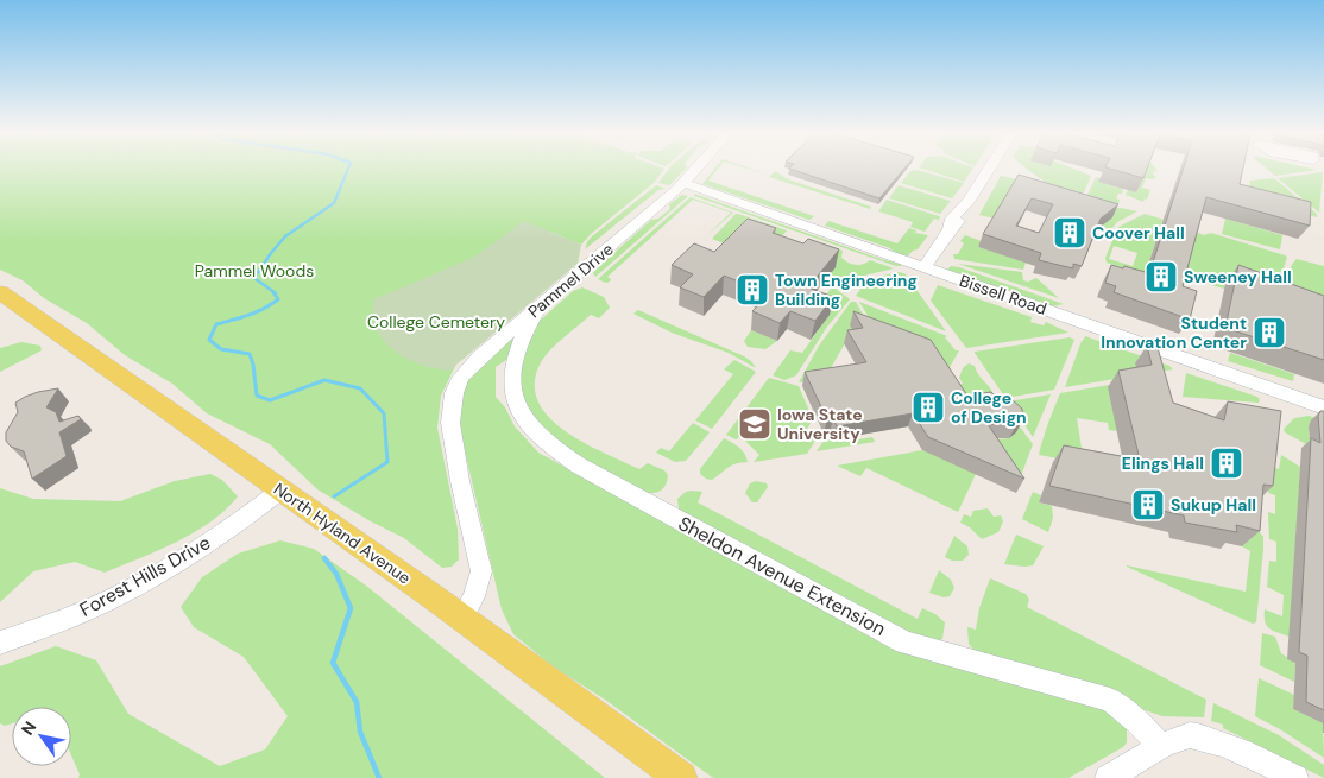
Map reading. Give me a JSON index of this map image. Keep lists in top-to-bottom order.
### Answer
{
  "streets": {
    "main road": ["North Hyland Avenue"],
    "street": [
      "Pammel Drive",
      "Bissell Road",
      "Forest Hills Drive",
      "Sheldon Avenue Extension"
    ]
  },
  "crossings": [
    ["Pammel Drive", "Bissell Road"],
    ["Pammel Drive", "North Hyland Avenue"],
    ["Pammel Drive", "Sheldon Avenue Extension"],
    ["North Hyland Avenue", "Forest Hills Drive"]
  ],
  "parks": ["Pammel Woods", "College Cemetery"],
  "places": {
    "building": [
      "Coover Hall",
      "Sweeney Hall",
      "Town Engineering Building",
      "Student Innovation Center",
      "College of Design",
      "Elings Hall",
      "Sukup Hall"
    ],
    "school or university": ["Iowa State University"]
  },
  "north": "top left"
}
